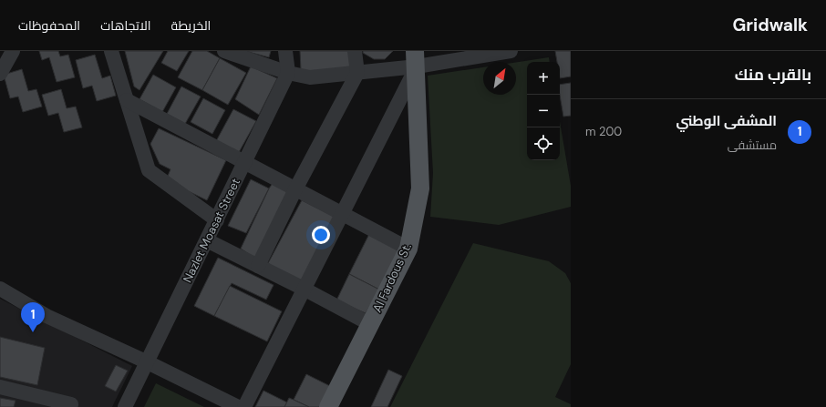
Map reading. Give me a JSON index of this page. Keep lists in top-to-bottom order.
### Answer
{
  "streets": {
    "main road": ["Al Fardous St."],
    "street": ["Nazlet Moasat Street"]
  },
  "north": "top right",
  "page": {
    "header": "Gridwalk",
    "nav": ["الخريطة", "الاتجاهات", "المحفوظات"],
    "heading": "بالقرب منك",
    "map_buttons": ["+", "−"],
    "list": [
      {
        "mark": "1",
        "name": "المشفى الوطني",
        "note": "مستشفى",
        "value": "200 m"
      }
    ],
    "pins": "1"
  }
}
